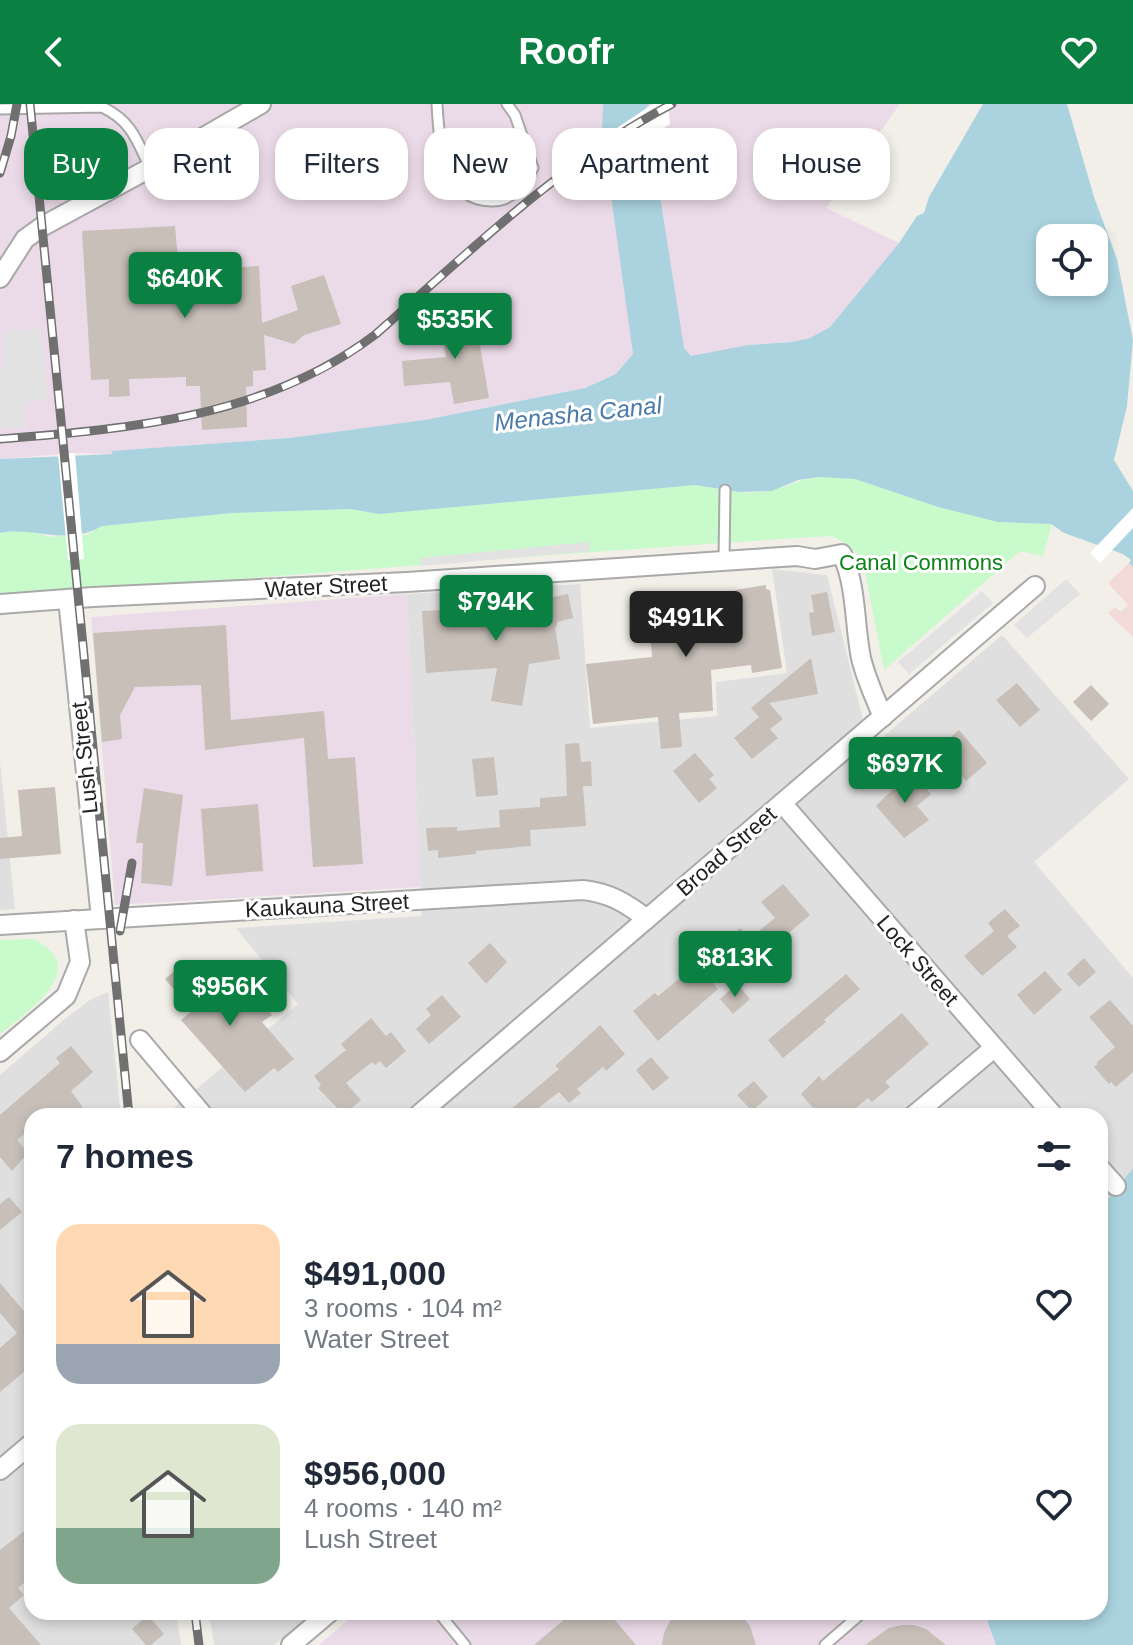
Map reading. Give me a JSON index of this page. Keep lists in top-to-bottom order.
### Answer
{
  "streets": {
    "street": [
      "Water Street",
      "Lush Street",
      "Broad Street",
      "Kaukauna Street",
      "Lock Street"
    ]
  },
  "crossings": [
    ["Water Street", "Lush Street"],
    ["Water Street", "Broad Street"],
    ["Lush Street", "Kaukauna Street"],
    ["Broad Street", "Kaukauna Street"],
    ["Broad Street", "Lock Street"]
  ],
  "water": ["Menasha Canal"],
  "parks": ["Canal Commons"],
  "page": {
    "header": "Roofr",
    "chip": [
      "Buy",
      "Rent",
      "Filters",
      "New",
      "Apartment",
      "House"
    ],
    "price": [
      "$640K",
      "$535K",
      "$794K",
      "$491K",
      "$697K",
      "$813K",
      "$956K"
    ],
    "heading": "7 homes",
    "list": [
      {
        "name": "$491,000",
        "note": "3 rooms · 104 m² · Water Street"
      },
      {
        "name": "$956,000",
        "note": "4 rooms · 140 m² · Lush Street"
      }
    ]
  }
}
